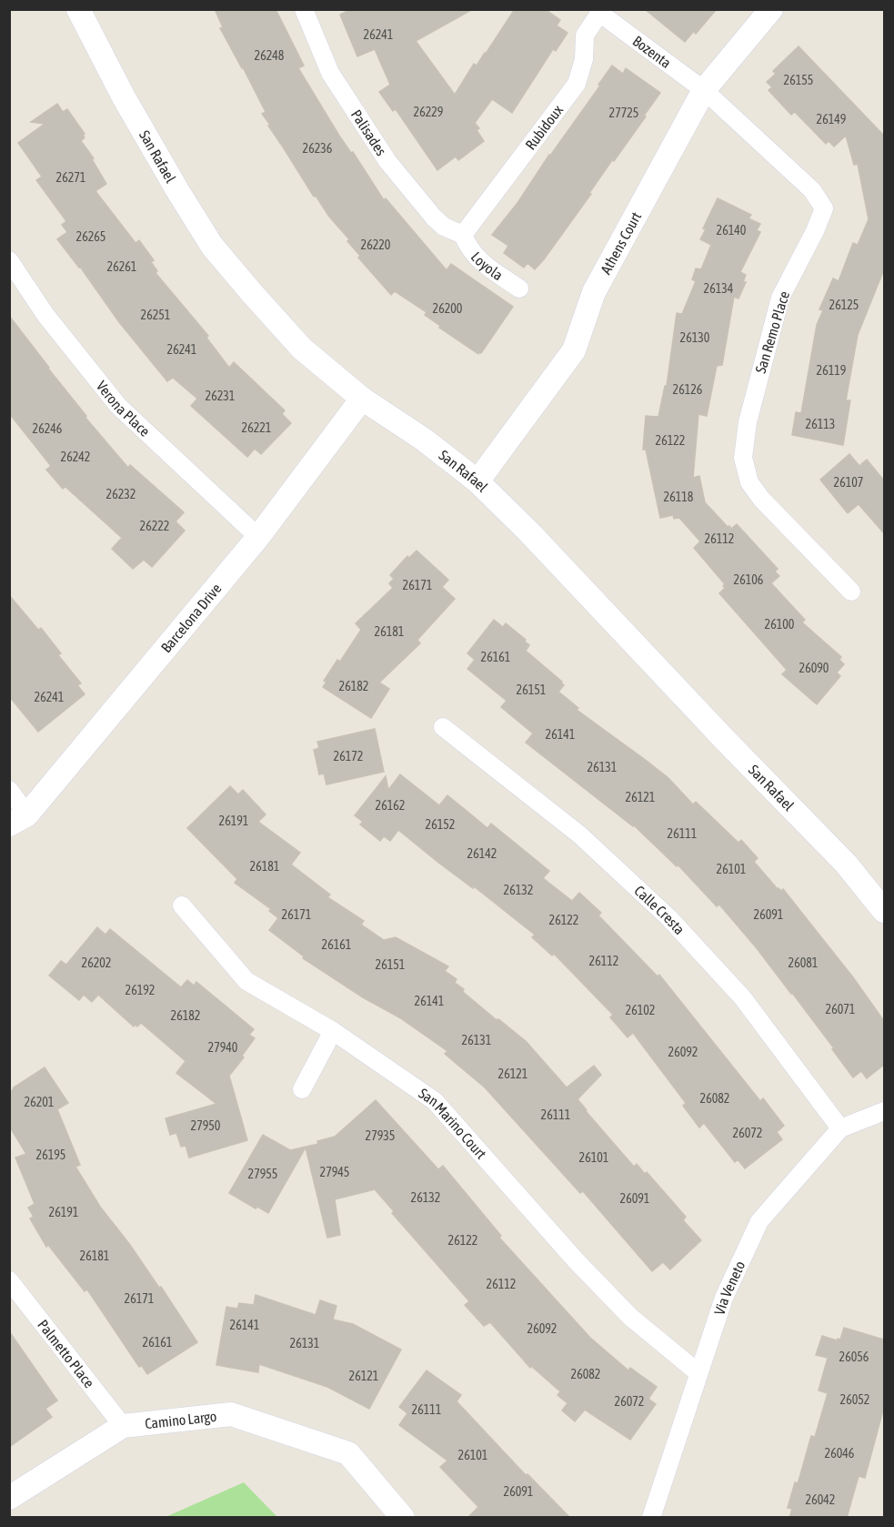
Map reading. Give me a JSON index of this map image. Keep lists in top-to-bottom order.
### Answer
{
  "streets": {
    "street": [
      "Bozenta",
      "Rubidoux",
      "Palisades",
      "San Rafael",
      "Athens Court",
      "Loyola",
      "San Remo Place",
      "Verona Place",
      "Barcelona Drive",
      "Calle Cresta",
      "San Marino Court",
      "Via Veneto",
      "Palmetto Place",
      "Camino Largo"
    ]
  },
  "crossings": [
    ["Bozenta", "Rubidoux"],
    ["Bozenta", "Athens Court"],
    ["Bozenta", "San Remo Place"],
    ["Rubidoux", "Palisades"],
    ["Rubidoux", "Loyola"],
    ["Palisades", "Loyola"],
    ["San Rafael", "Athens Court"],
    ["San Rafael", "Barcelona Drive"],
    ["Athens Court", "San Remo Place"],
    ["Verona Place", "Barcelona Drive"],
    ["Calle Cresta", "Via Veneto"],
    ["San Marino Court", "Via Veneto"],
    ["Palmetto Place", "Camino Largo"]
  ],
  "house_numbers": [
    "26241",
    "26248",
    "26155",
    "26229",
    "27725",
    "26149",
    "26236",
    "26271",
    "26140",
    "26265",
    "26220",
    "26261",
    "26134",
    "26125",
    "26200",
    "26251",
    "26130",
    "26241",
    "26119",
    "26126",
    "26231",
    "26113",
    "26221",
    "26246",
    "26122",
    "26242",
    "26107",
    "26232",
    "26118",
    "26222",
    "26112",
    "26106",
    "26171",
    "26100",
    "26181",
    "26161",
    "26090",
    "26182",
    "26151",
    "26241",
    "26141",
    "26172",
    "26131",
    "26121",
    "26162",
    "26191",
    "26152",
    "26111",
    "26142",
    "26181",
    "26101",
    "26132",
    "26171",
    "26091",
    "26122",
    "26161",
    "26112",
    "26202",
    "26081",
    "26151",
    "26192",
    "26141",
    "26071",
    "26102",
    "26182",
    "26131",
    "27940",
    "26092",
    "26121",
    "26082",
    "26201",
    "26111",
    "27950",
    "26072",
    "27935",
    "26195",
    "26101",
    "27945",
    "27955",
    "26132",
    "26091",
    "26191",
    "26122",
    "26181",
    "26112",
    "26171",
    "26141",
    "26092",
    "26161",
    "26131",
    "26056",
    "26082",
    "26121",
    "26052",
    "26072",
    "26111",
    "26046",
    "26101",
    "26091",
    "26042"
  ]
}
